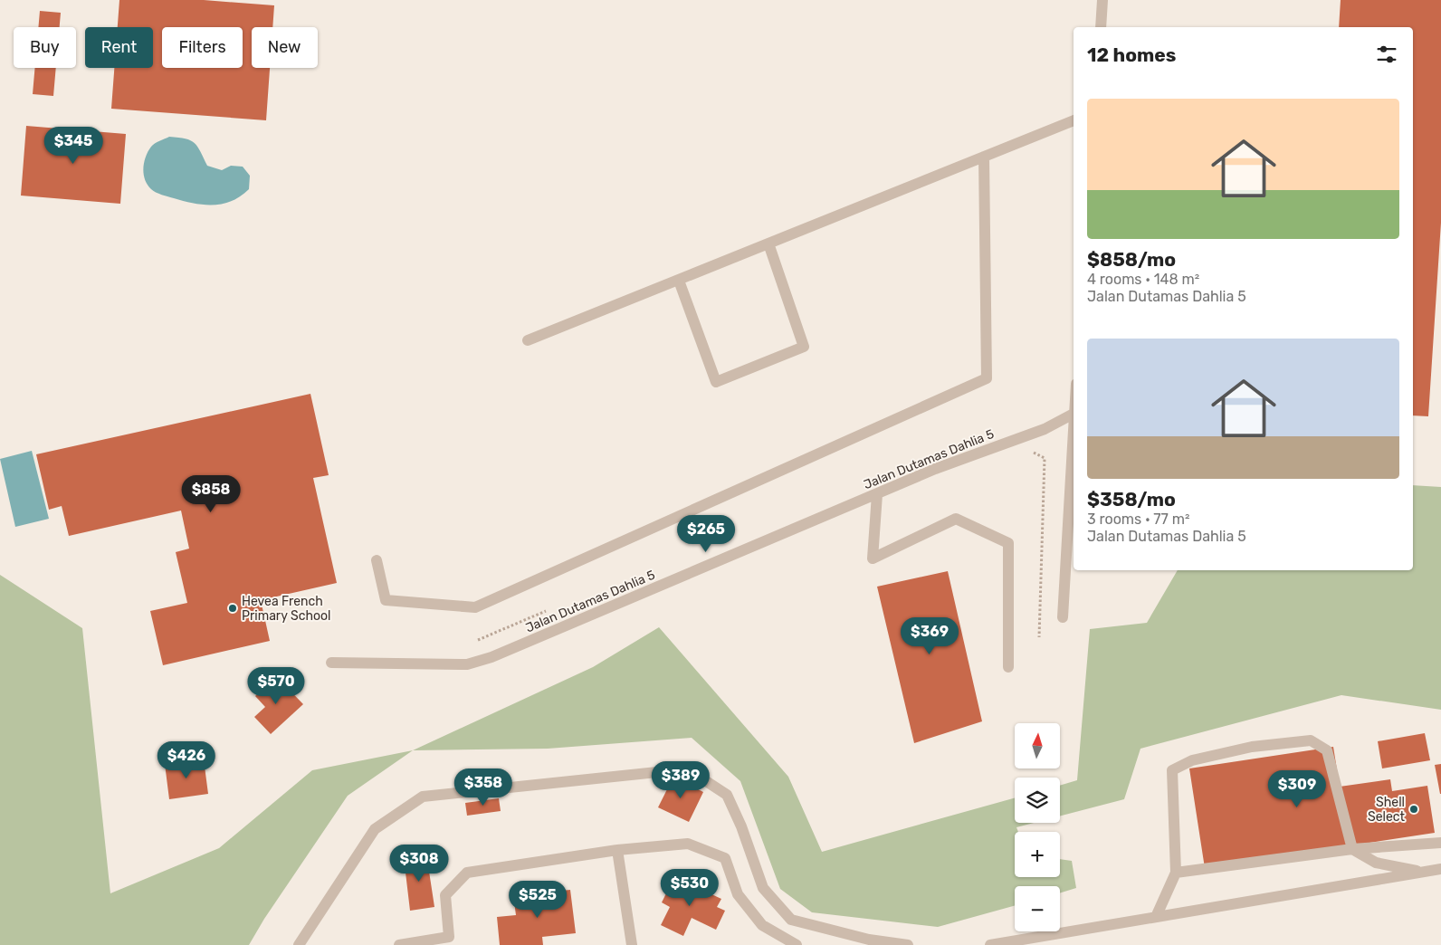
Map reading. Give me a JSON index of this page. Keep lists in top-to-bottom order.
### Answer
{
  "streets": {
    "street": ["Jalan Dutamas Dahlia 5"]
  },
  "places": ["Hevea French Primary School", "Shell Select"],
  "north": "top",
  "page": {
    "chip": [
      "Buy",
      "Rent",
      "Filters",
      "New"
    ],
    "heading": "12 homes",
    "list": [
      {
        "name": "$858/mo",
        "note": "4 rooms · 148 m² · Jalan Dutamas Dahlia 5"
      },
      {
        "name": "$358/mo",
        "note": "3 rooms · 77 m² · Jalan Dutamas Dahlia 5"
      }
    ],
    "price": [
      "$345",
      "$858",
      "$265",
      "$369",
      "$570",
      "$426",
      "$389",
      "$358",
      "$309",
      "$308",
      "$530",
      "$525"
    ],
    "map_buttons": ["+", "−"]
  }
}
